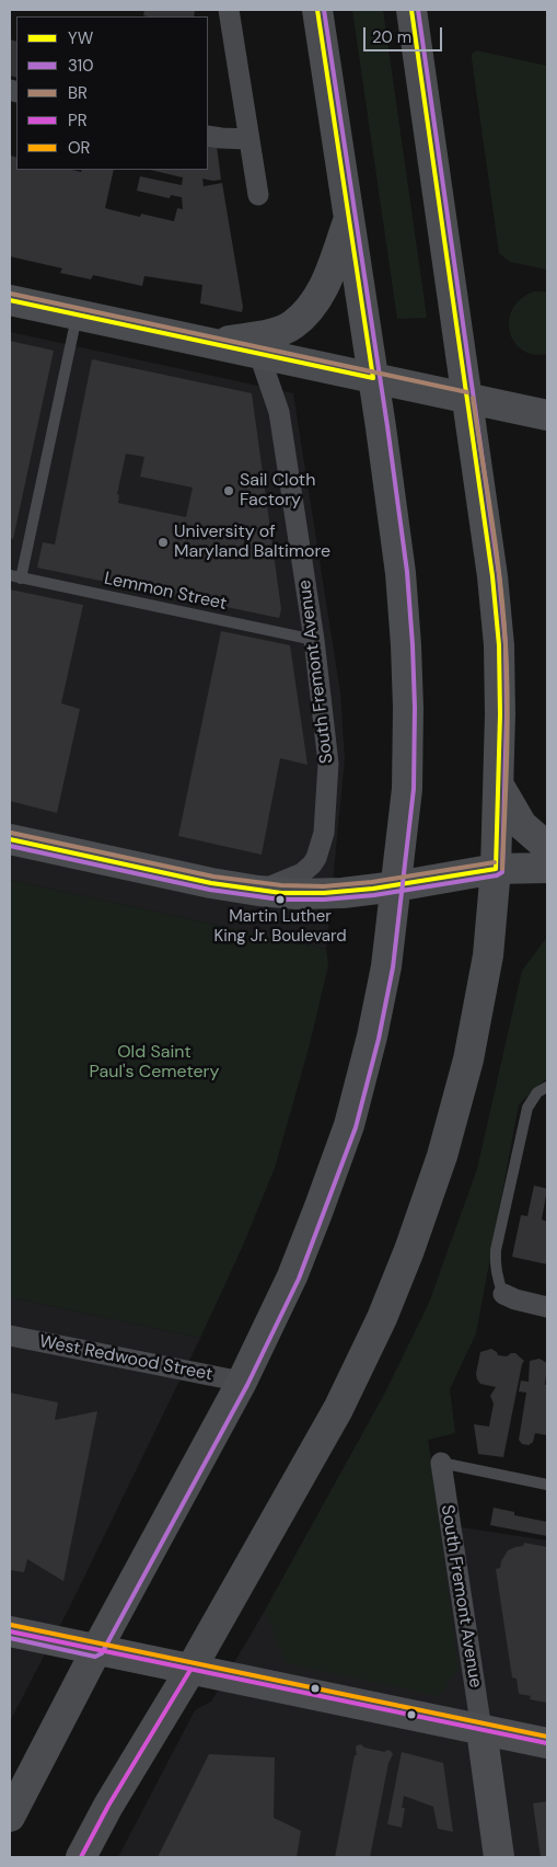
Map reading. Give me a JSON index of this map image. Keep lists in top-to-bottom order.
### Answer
{
  "streets": {
    "street": ["South Fremont Avenue", "West Redwood Street"],
    "lane": ["Lemmon Street"]
  },
  "crossings": [
    ["Lemmon Street", "South Fremont Avenue"]
  ],
  "parks": ["Old Saint Paul's Cemetery"],
  "places": ["Sail Cloth Factory", "University of Maryland Baltimore", "Martin Luther King Jr. Boulevard"],
  "lines": [
    "transit line YW",
    "transit line 310",
    "transit line BR",
    "transit line OR",
    "transit line PR"
  ],
  "legend": [
    "YW",
    "310",
    "BR",
    "PR",
    "OR"
  ],
  "scale_bar": "20 m"
}
